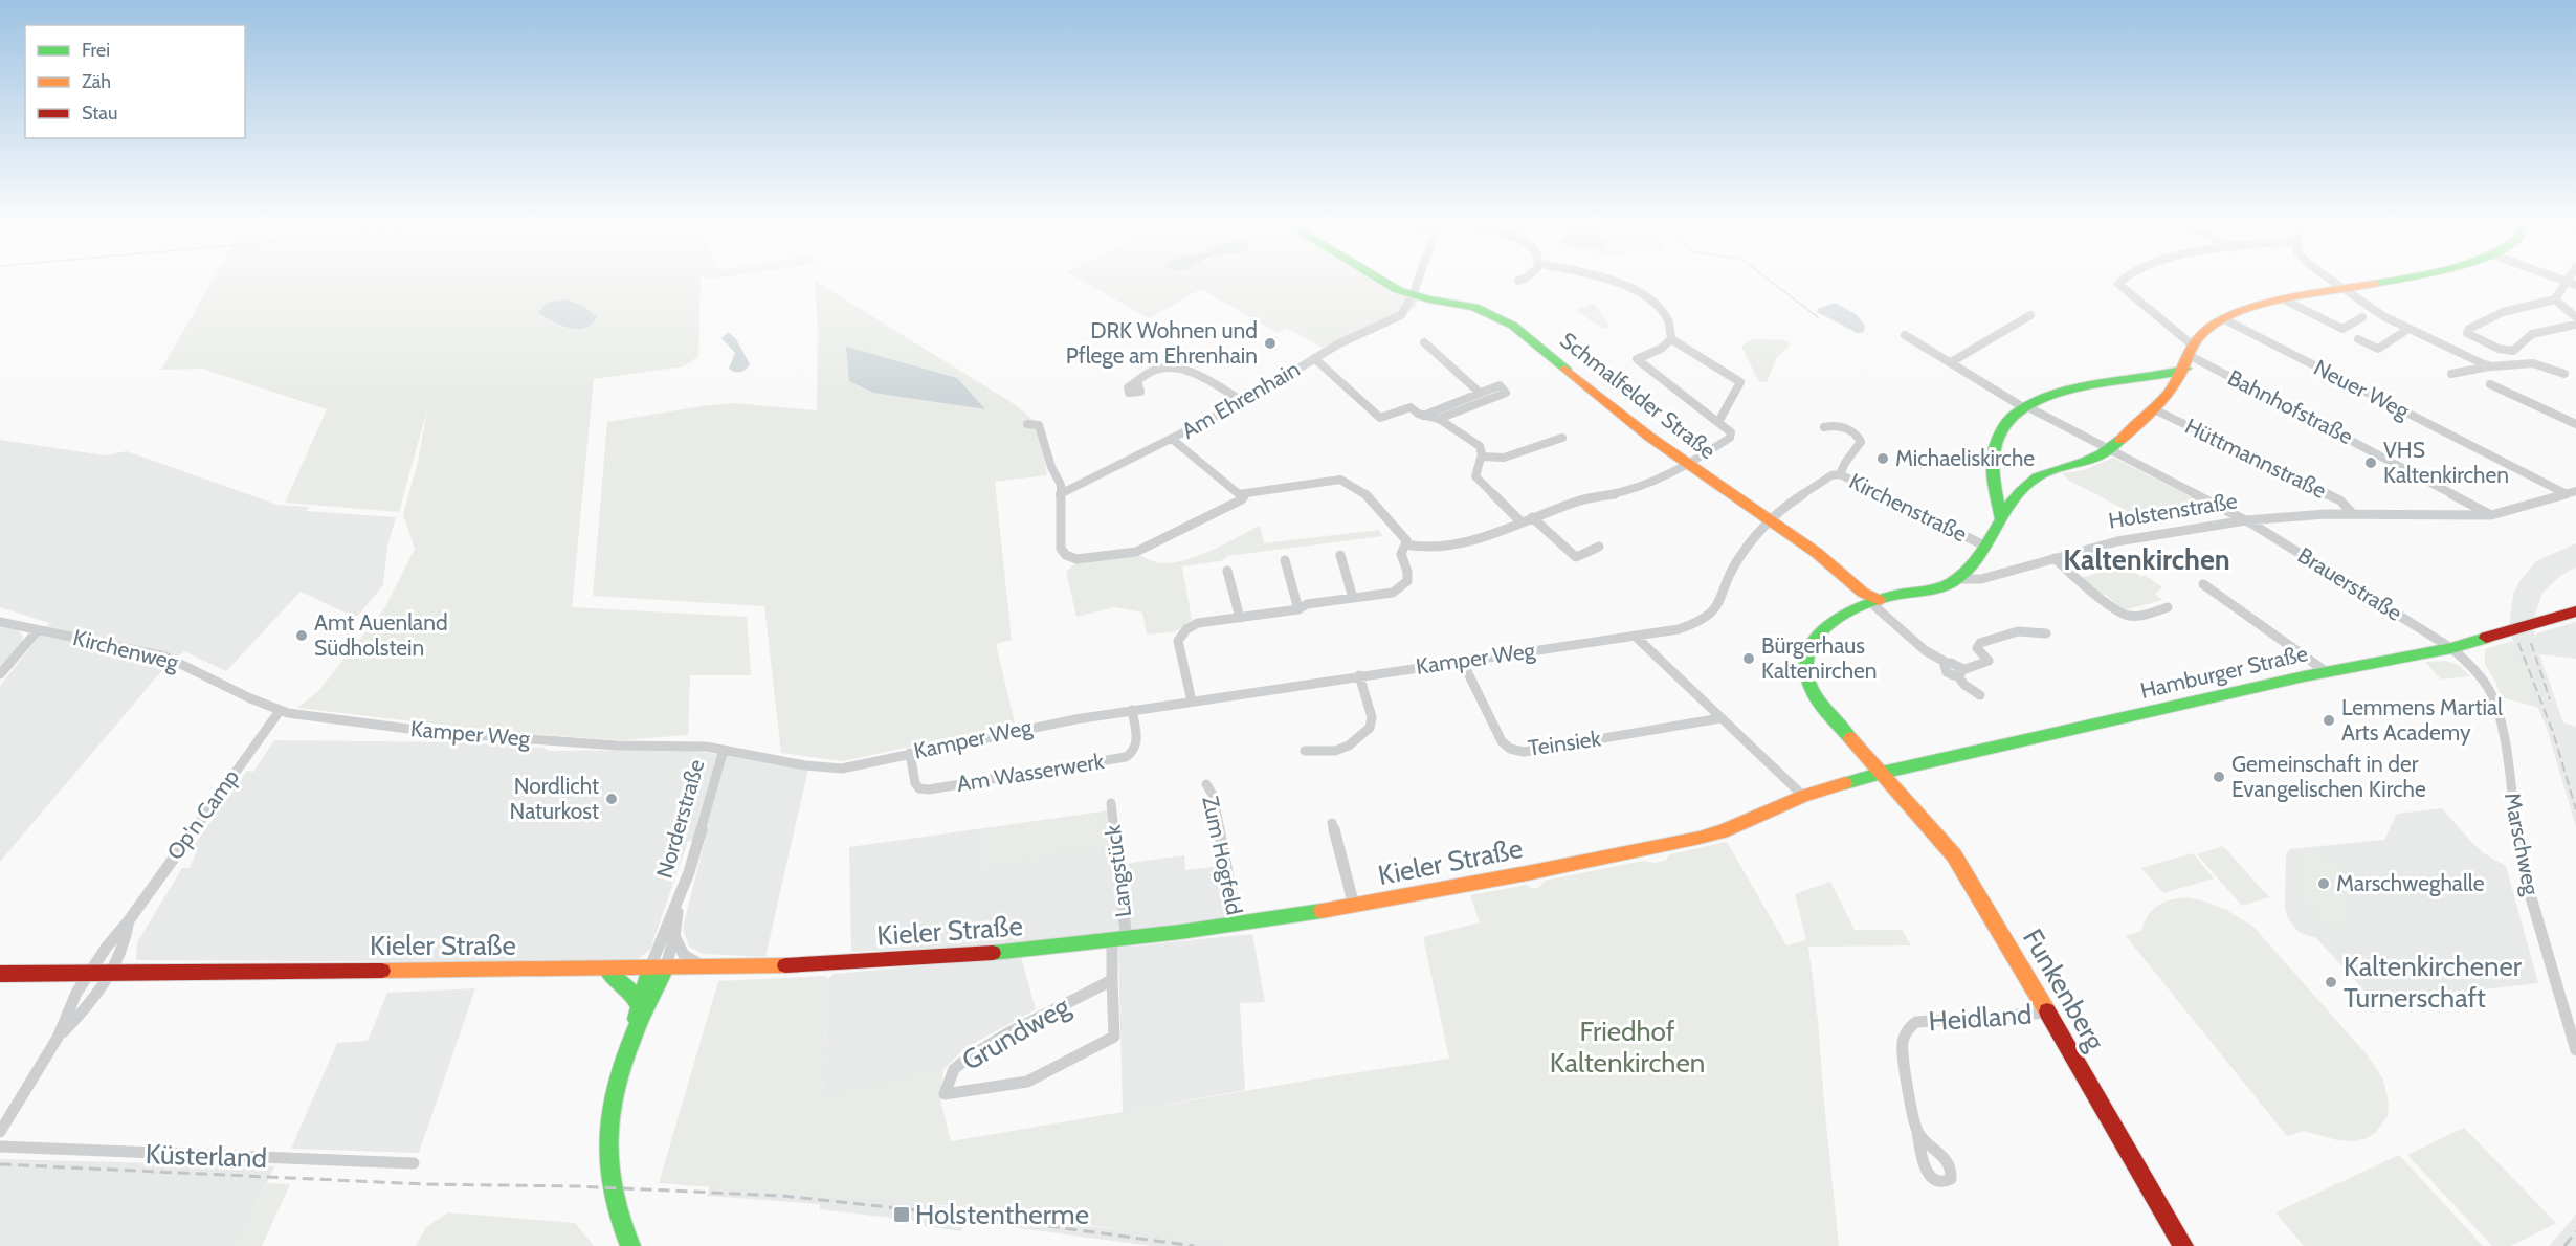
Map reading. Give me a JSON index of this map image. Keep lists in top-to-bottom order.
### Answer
{
  "streets": {
    "main road": [
      "Schmalfelder Straße",
      "Holstenstraße",
      "Hamburger Straße",
      "Norderstraße",
      "Kieler Straße",
      "Funkenberg"
    ],
    "street": [
      "Neuer Weg",
      "Am Ehrenhain",
      "Bahnhofstraße",
      "Hüttmannstraße",
      "Kirchenstraße",
      "Brauerstraße",
      "Kirchenweg",
      "Kamper Weg",
      "Teinsiek",
      "Am Wasserwerk",
      "Op'n Camp",
      "Marschweg",
      "Zum Hogfeld",
      "Langstück",
      "Heidland",
      "Grundweg",
      "Küsterland"
    ]
  },
  "crossings": [
    ["Neuer Weg", "Holstenstraße"],
    ["Schmalfelder Straße", "Am Ehrenhain"],
    ["Schmalfelder Straße", "Kirchenstraße"],
    ["Schmalfelder Straße", "Holstenstraße"],
    ["Schmalfelder Straße", "Kamper Weg"],
    ["Schmalfelder Straße", "Funkenberg"],
    ["Bahnhofstraße", "Holstenstraße"],
    ["Hüttmannstraße", "Holstenstraße"],
    ["Kirchenstraße", "Kamper Weg"],
    ["Holstenstraße", "Brauerstraße"],
    ["Holstenstraße", "Funkenberg"],
    ["Brauerstraße", "Hamburger Straße"],
    ["Brauerstraße", "Marschweg"],
    ["Kirchenweg", "Kamper Weg"],
    ["Kirchenweg", "Op'n Camp"],
    ["Kamper Weg", "Teinsiek"],
    ["Kamper Weg", "Am Wasserwerk"],
    ["Kamper Weg", "Op'n Camp"],
    ["Kamper Weg", "Norderstraße"],
    ["Hamburger Straße", "Marschweg"],
    ["Hamburger Straße", "Kieler Straße"],
    ["Hamburger Straße", "Funkenberg"],
    ["Op'n Camp", "Kieler Straße"],
    ["Norderstraße", "Kieler Straße"],
    ["Zum Hogfeld", "Kieler Straße"],
    ["Kieler Straße", "Langstück"],
    ["Kieler Straße", "Funkenberg"],
    ["Kieler Straße", "Grundweg"],
    ["Langstück", "Grundweg"],
    ["Funkenberg", "Heidland"]
  ],
  "districts": ["Kaltenkirchen"],
  "parks": ["Friedhof Kaltenkirchen"],
  "places": {
    "other": [
      "DRK Wohnen und Pflege am Ehrenhain",
      "Michaeliskirche",
      "VHS Kaltenkirchen",
      "Amt Auenland Südholstein",
      "Bürgerhaus Kaltenirchen",
      "Lemmens Martial Arts Academy",
      "Gemeinschaft in der Evangelischen Kirche",
      "Nordlicht Naturkost",
      "Marschweghalle",
      "Kaltenkirchener Turnerschaft"
    ],
    "transit": ["Holstentherme"]
  },
  "legend": ["Frei", "Zäh", "Stau"]
}
